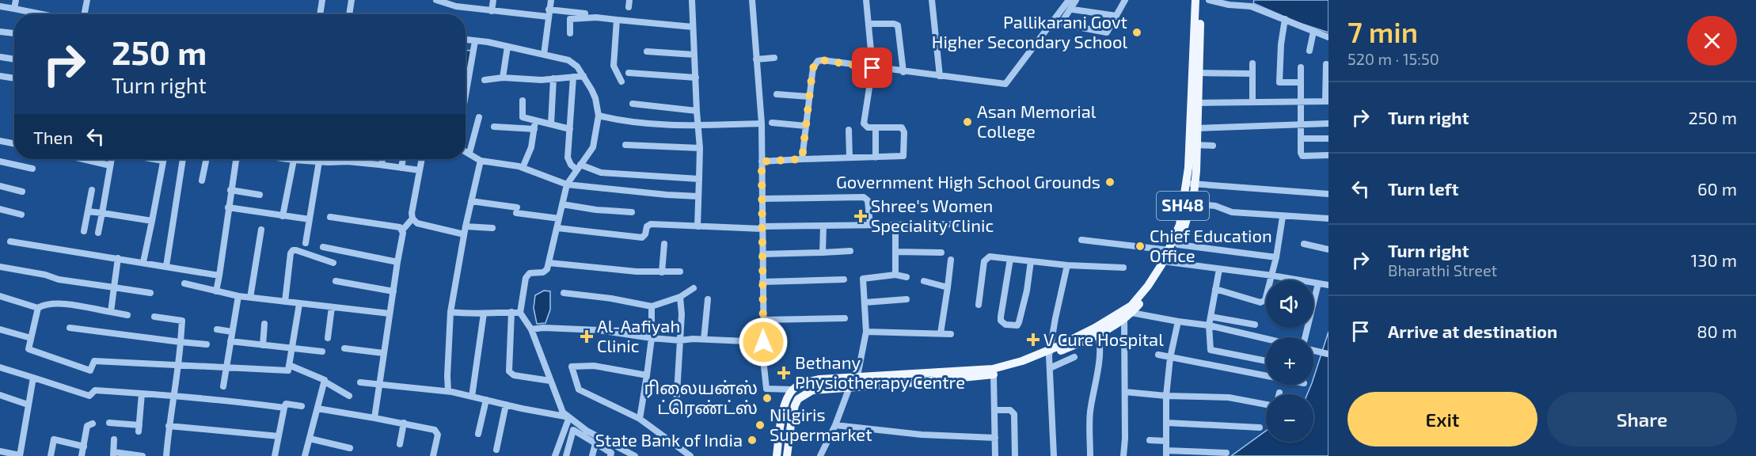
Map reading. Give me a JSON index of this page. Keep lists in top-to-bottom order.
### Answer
{
  "streets": {
    "main road": ["SH48"]
  },
  "places": {
    "other": [
      "Pallikarani Govt Higher Secondary School",
      "Asan Memorial College",
      "Government High School Grounds",
      "Chief Education Office",
      "ரிலையன்ஸ் ட்ரெண்ட்ஸ்",
      "Nilgiris Supermarket",
      "State Bank of India"
    ],
    "health": [
      "Shree's Women Speciality Clinic",
      "Al-Aafiyah Clinic",
      "V Cure Hospital",
      "Bethany Physiotherapy Centre"
    ]
  },
  "page": {
    "heading": ["7 min", "520 m · 15:50"],
    "turn": ["250 m", "Turn right"],
    "list": [
      {
        "name": "Turn right",
        "value": "250 m"
      },
      {
        "name": "Turn left",
        "value": "60 m"
      },
      {
        "name": "Turn right",
        "note": "Bharathi Street",
        "value": "130 m"
      },
      {
        "name": "Arrive at destination",
        "value": "80 m"
      }
    ],
    "then": "Then",
    "map_buttons": ["+", "−"],
    "buttons": ["Exit", "Share"]
  }
}
